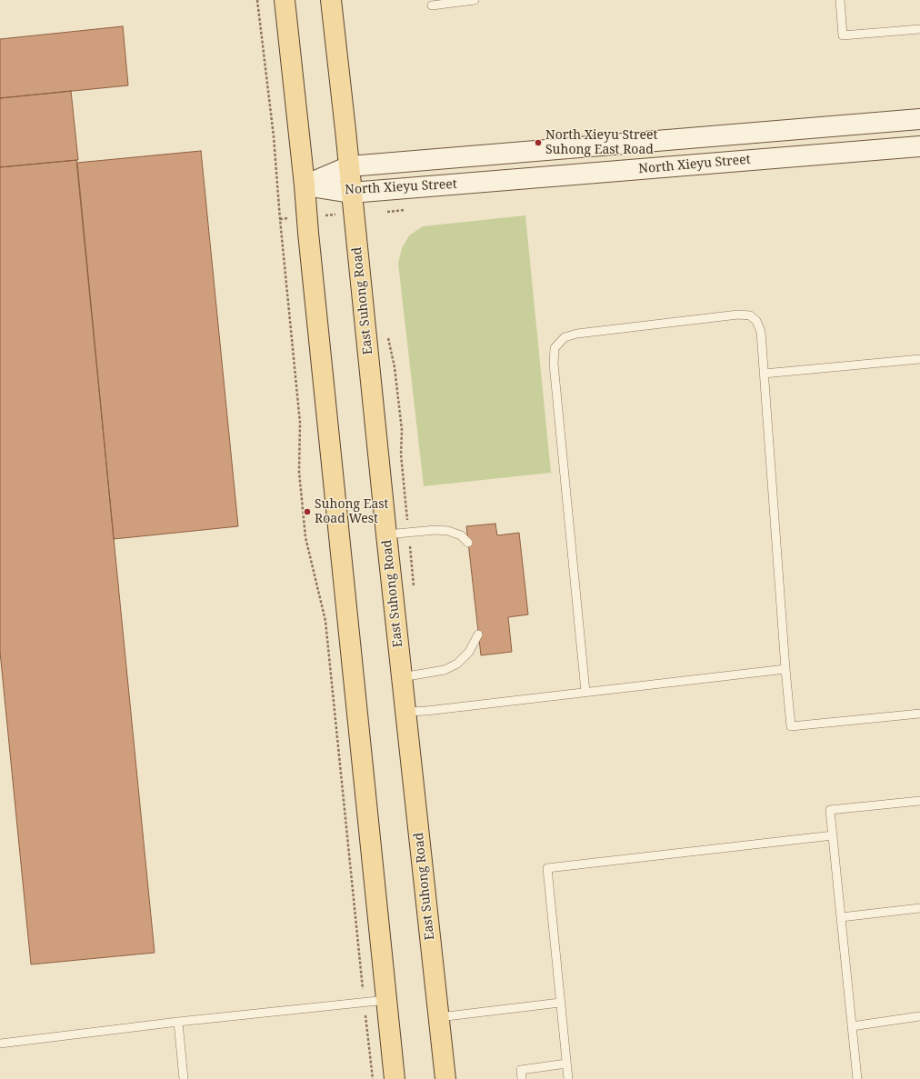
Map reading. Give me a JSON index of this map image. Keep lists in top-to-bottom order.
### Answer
{
  "streets": {
    "main road": ["North Xieyu Street", "East Suhong Road"]
  },
  "crossings": [
    ["North Xieyu Street", "East Suhong Road"]
  ],
  "places": ["North Xieyu Street Suhong East Road", "Suhong East Road West"]
}
